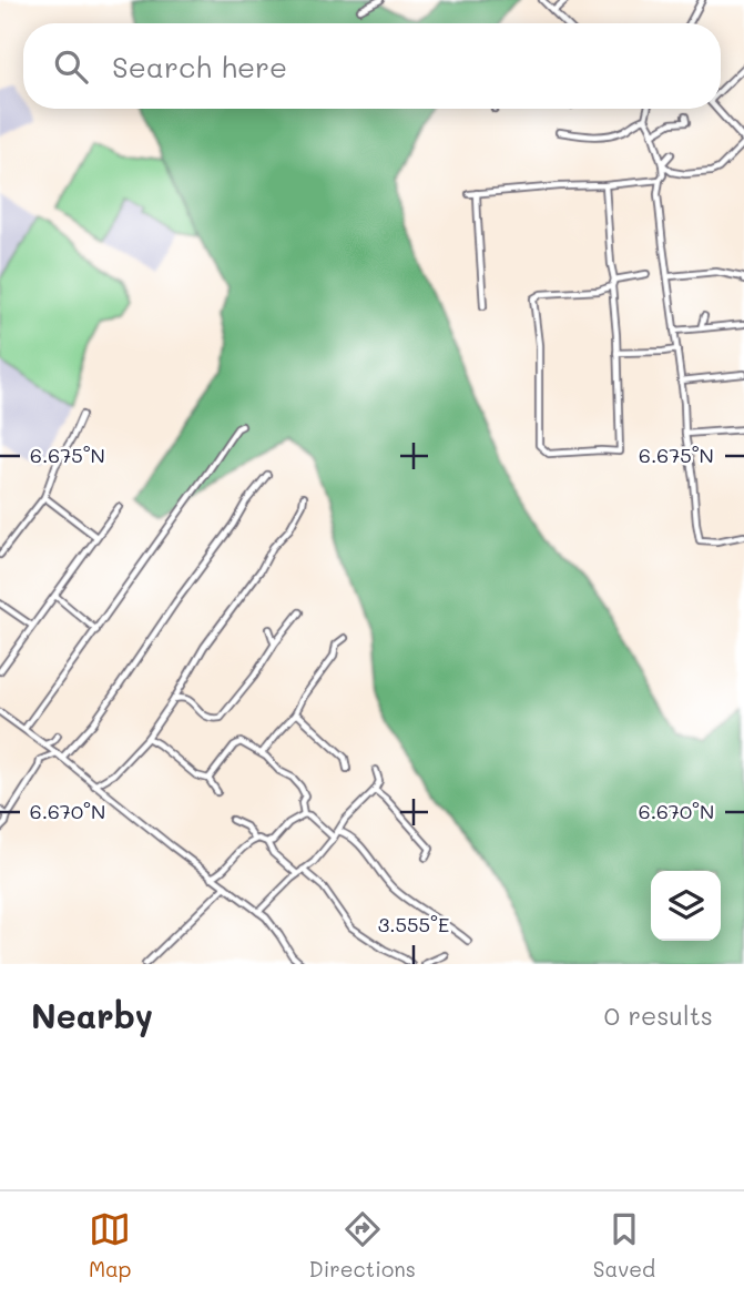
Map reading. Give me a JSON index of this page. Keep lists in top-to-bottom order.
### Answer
{
  "page": {
    "search": "Search here",
    "heading": ["Nearby", "0 results"],
    "nav": ["Map", "Directions", "Saved"]
  },
  "coordinates": ["6.675°N", "6.670°N", "3.555°E"]
}
